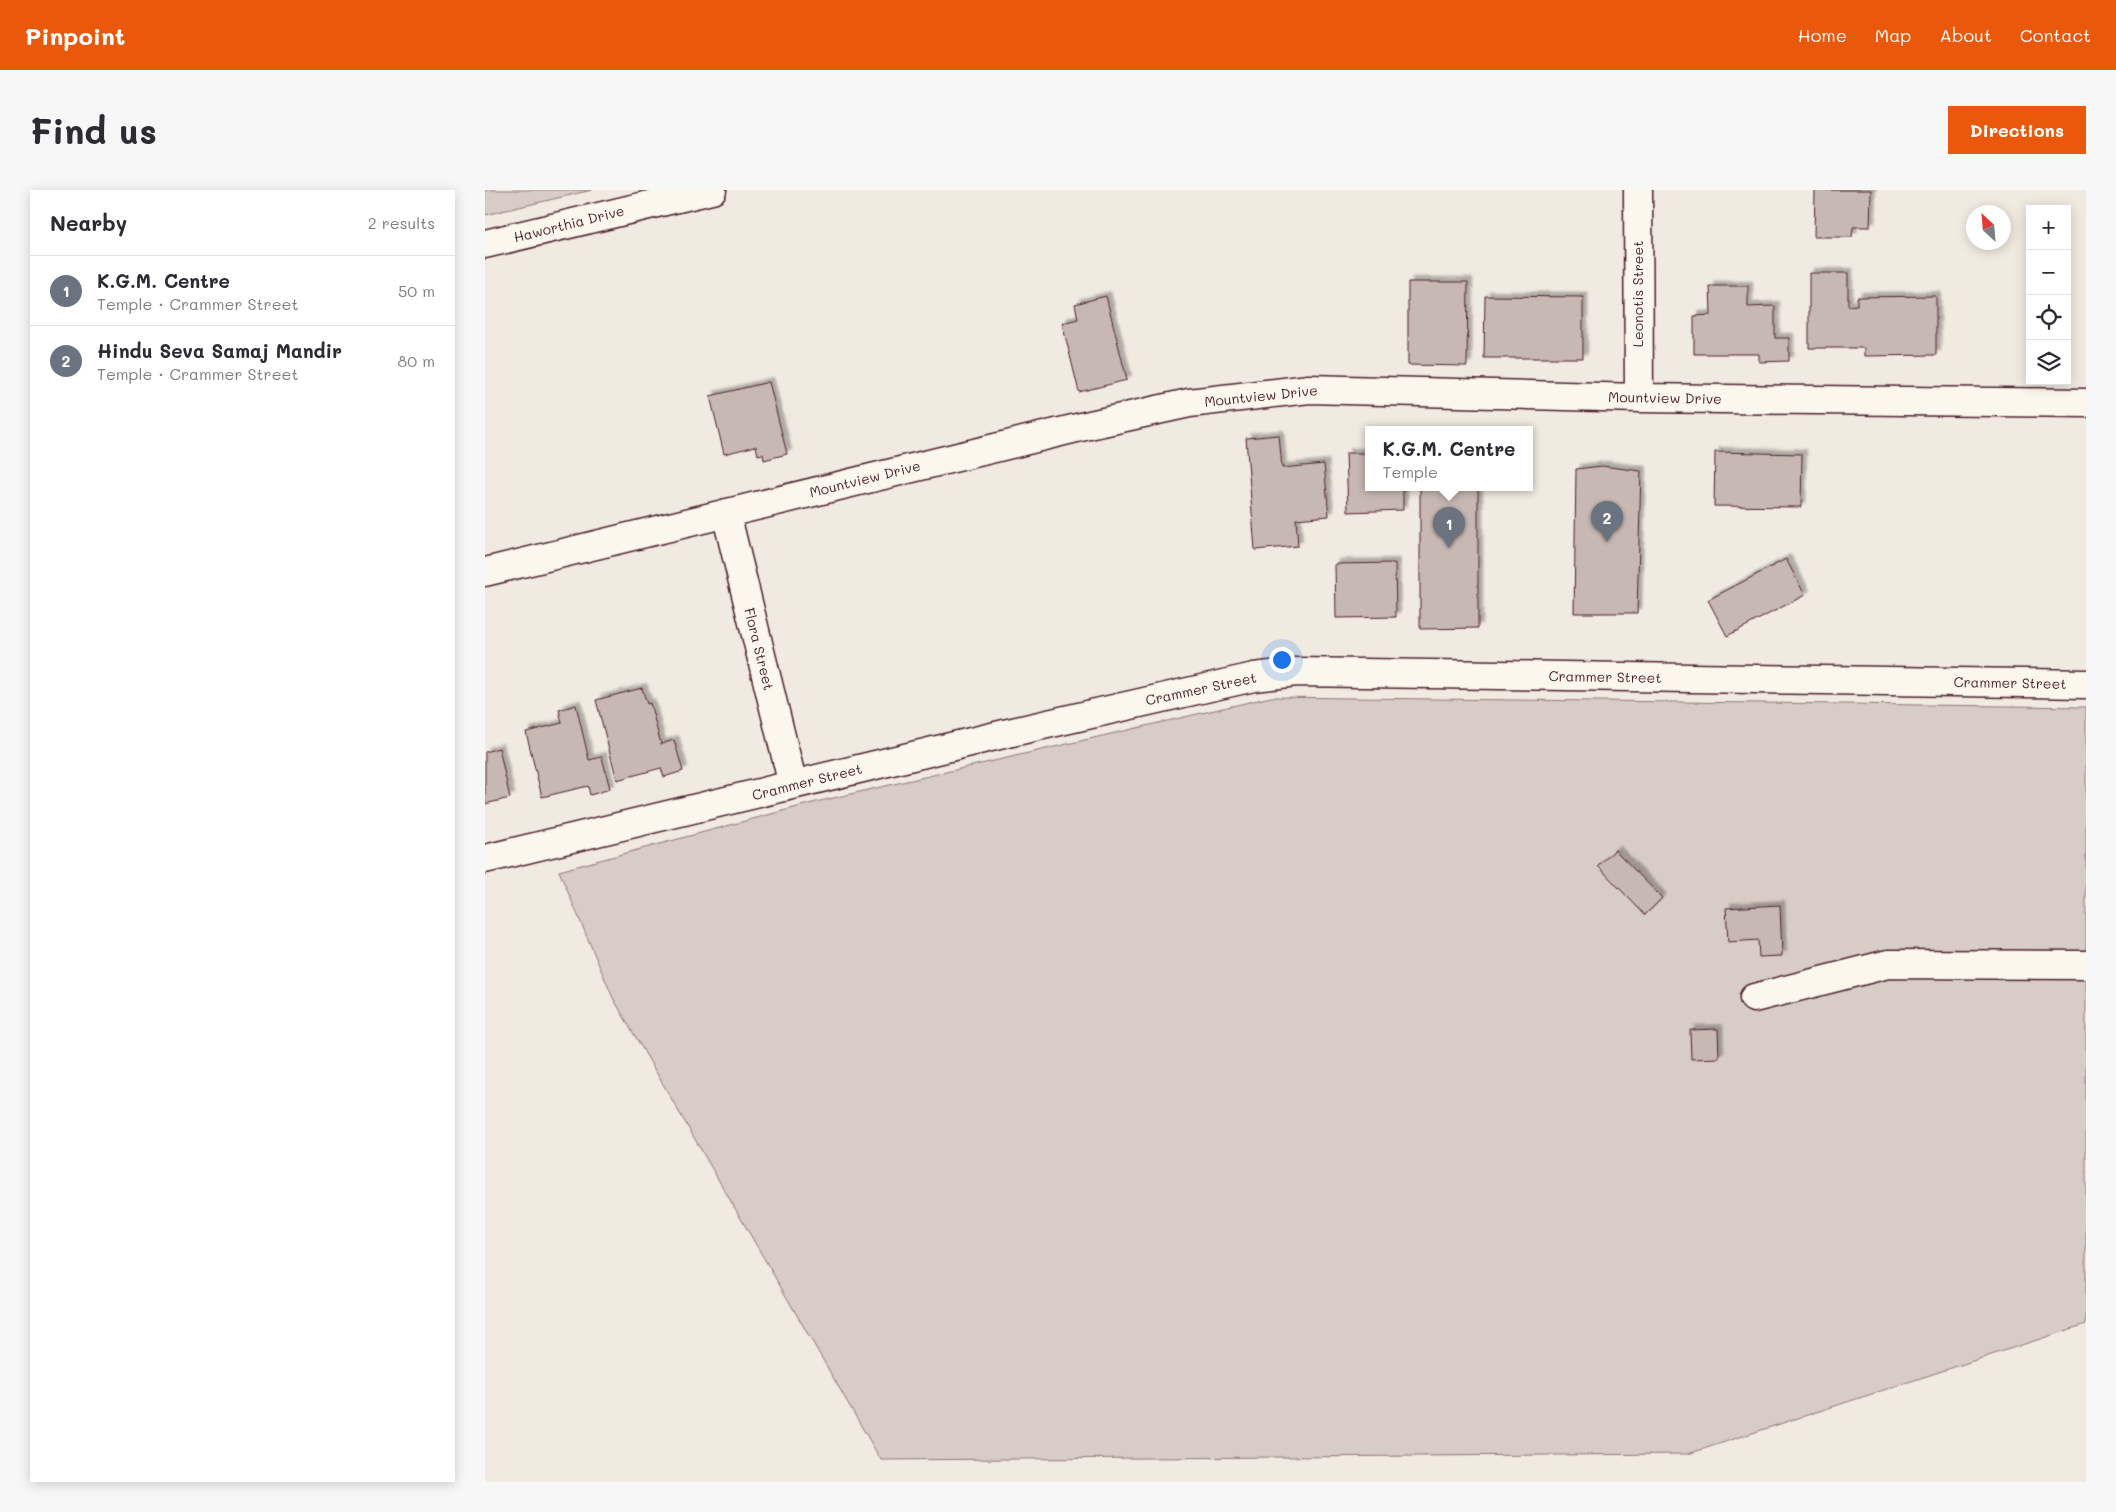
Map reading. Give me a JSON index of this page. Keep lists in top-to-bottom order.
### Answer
{
  "streets": {
    "street": [
      "Haworthia Drive",
      "Leonotis Street",
      "Mountview Drive",
      "Flora Street",
      "Crammer Street"
    ]
  },
  "crossings": [
    ["Leonotis Street", "Mountview Drive"],
    ["Mountview Drive", "Flora Street"],
    ["Flora Street", "Crammer Street"]
  ],
  "north": "top left",
  "page": {
    "header": "Pinpoint",
    "nav": [
      "Home",
      "Map",
      "About",
      "Contact"
    ],
    "buttons": "Directions",
    "title": "Find us",
    "heading": ["Nearby", "2 results"],
    "map_buttons": ["+", "−"],
    "list": [
      {
        "mark": "1",
        "name": "K.G.M. Centre",
        "note": "Temple · Crammer Street",
        "value": "50 m"
      },
      {
        "mark": "2",
        "name": "Hindu Seva Samaj Mandir",
        "note": "Temple · Crammer Street",
        "value": "80 m"
      }
    ],
    "popup": ["K.G.M. Centre", "Temple"],
    "pins": ["2", "1"]
  }
}
